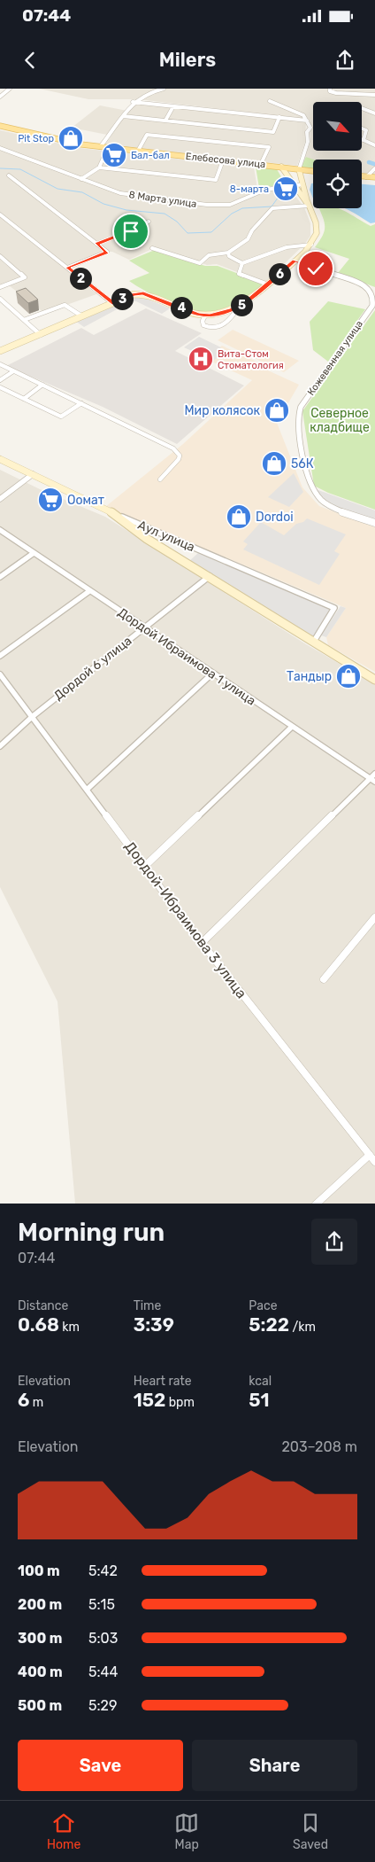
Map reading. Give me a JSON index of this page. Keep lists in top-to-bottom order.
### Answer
{
  "streets": {
    "main road": ["Елебесова улица", "Аул улица"],
    "street": [
      "8 Марта улица",
      "Кожевенная улица",
      "Дордой Ибраимова 1 улица",
      "Дордой 6 улица",
      "Дордой-Ибраимова 3 улица"
    ]
  },
  "crossings": [
    ["Дордой Ибраимова 1 улица", "Дордой 6 улица"],
    ["Дордой 6 улица", "Дордой-Ибраимова 3 улица"]
  ],
  "parks": ["Северное кладбище"],
  "places": {
    "shop": [
      "Pit Stop",
      "Мир колясок",
      "56К",
      "Dordoi",
      "Тандыр"
    ],
    "supermarket": ["Бал-бал", "8-марта", "Оомат"],
    "hospital": ["Вита-Стом Стоматология"]
  },
  "north": "bottom right",
  "page": {
    "status": "07:44",
    "header": "Milers",
    "pins": [
      "6",
      "2",
      "3",
      "5",
      "4"
    ],
    "heading": ["Morning run", "07:44"],
    "stats": [
      ["Distance", "0.68 km"],
      ["Time", "3:39"],
      ["Pace", "5:22 /km"],
      ["Elevation", "6 m"],
      ["Heart rate", "152 bpm"],
      ["kcal", "51"]
    ],
    "chart": ["Elevation", "203–208 m"],
    "list": [
      {
        "name": "100 m",
        "note": "5:42"
      },
      {
        "name": "200 m",
        "note": "5:15"
      },
      {
        "name": "300 m",
        "note": "5:03"
      },
      {
        "name": "400 m",
        "note": "5:44"
      },
      {
        "name": "500 m",
        "note": "5:29"
      }
    ],
    "buttons": ["Save", "Share"],
    "tabs": ["Home", "Map", "Saved"]
  }
}
